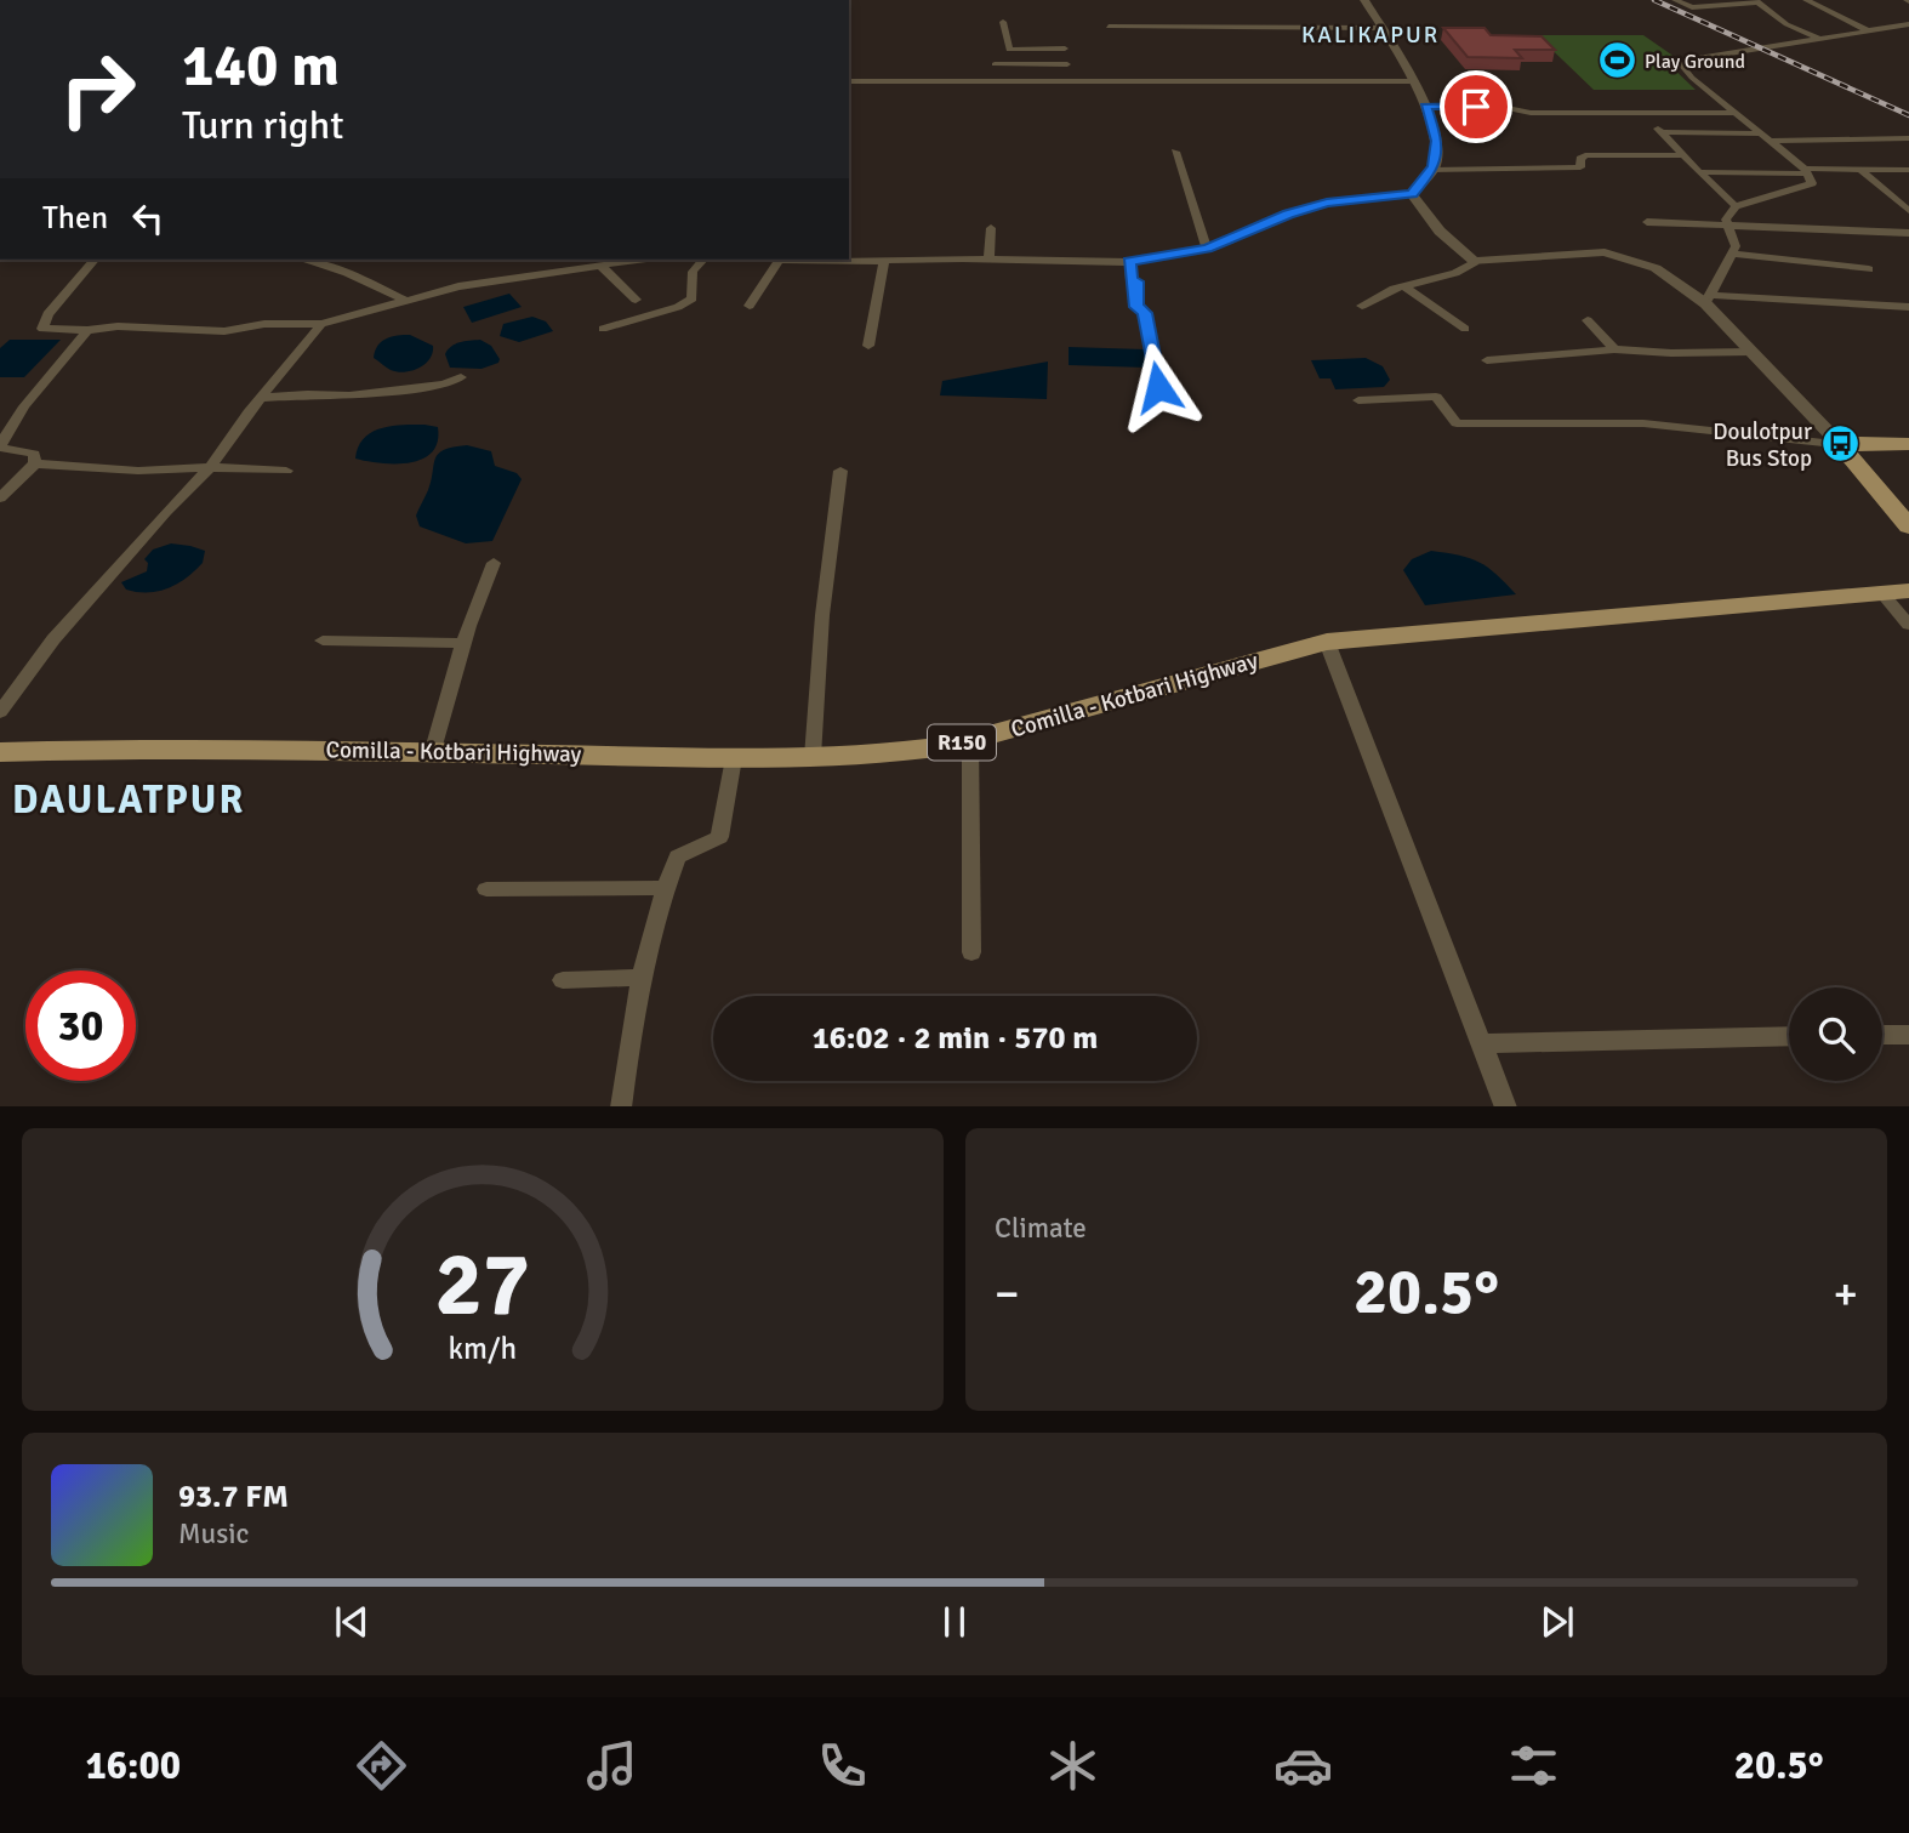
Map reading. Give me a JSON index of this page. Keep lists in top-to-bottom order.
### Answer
{
  "streets": {
    "main road": ["Comilla - Kotbari Highway", "R150"]
  },
  "districts": ["KALIKAPUR", "DAULATPUR"],
  "places": {
    "sports": ["Play Ground"],
    "bus stop": ["Doulotpur Bus Stop"]
  },
  "page": {
    "turn": ["140 m", "Turn right"],
    "then": "Then",
    "limit": "30",
    "trip": "16:02 · 2 min · 570 m",
    "tile": "Climate",
    "heat": ["−", "20.5°", "+"],
    "song": ["93.7 FM", "Music"],
    "tabs": ["16:00", "20.5°"],
    "gauge": ["27", "km/h"]
  }
}
